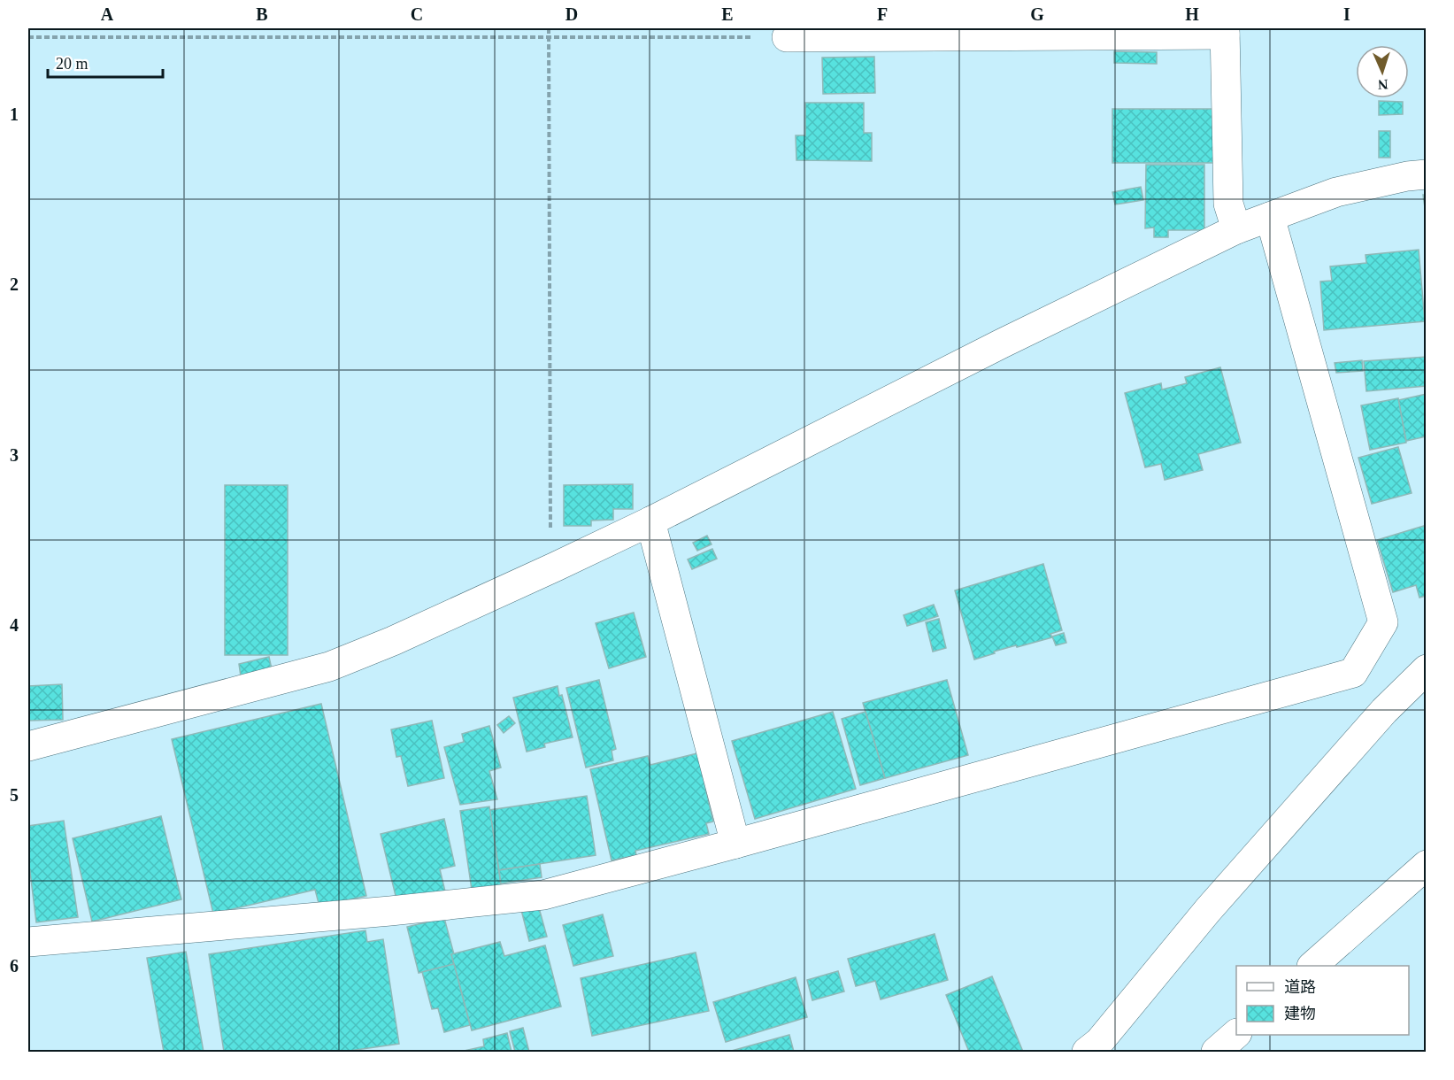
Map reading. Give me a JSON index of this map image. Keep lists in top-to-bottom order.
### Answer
{
  "legend": ["道路", "建物"],
  "scale_bar": "20 m",
  "north": "bottom",
  "grid": {
    "columns": [
      "A",
      "B",
      "C",
      "D",
      "E",
      "F",
      "G",
      "H",
      "I"
    ],
    "rows": [
      "1",
      "2",
      "3",
      "4",
      "5",
      "6"
    ]
  }
}
